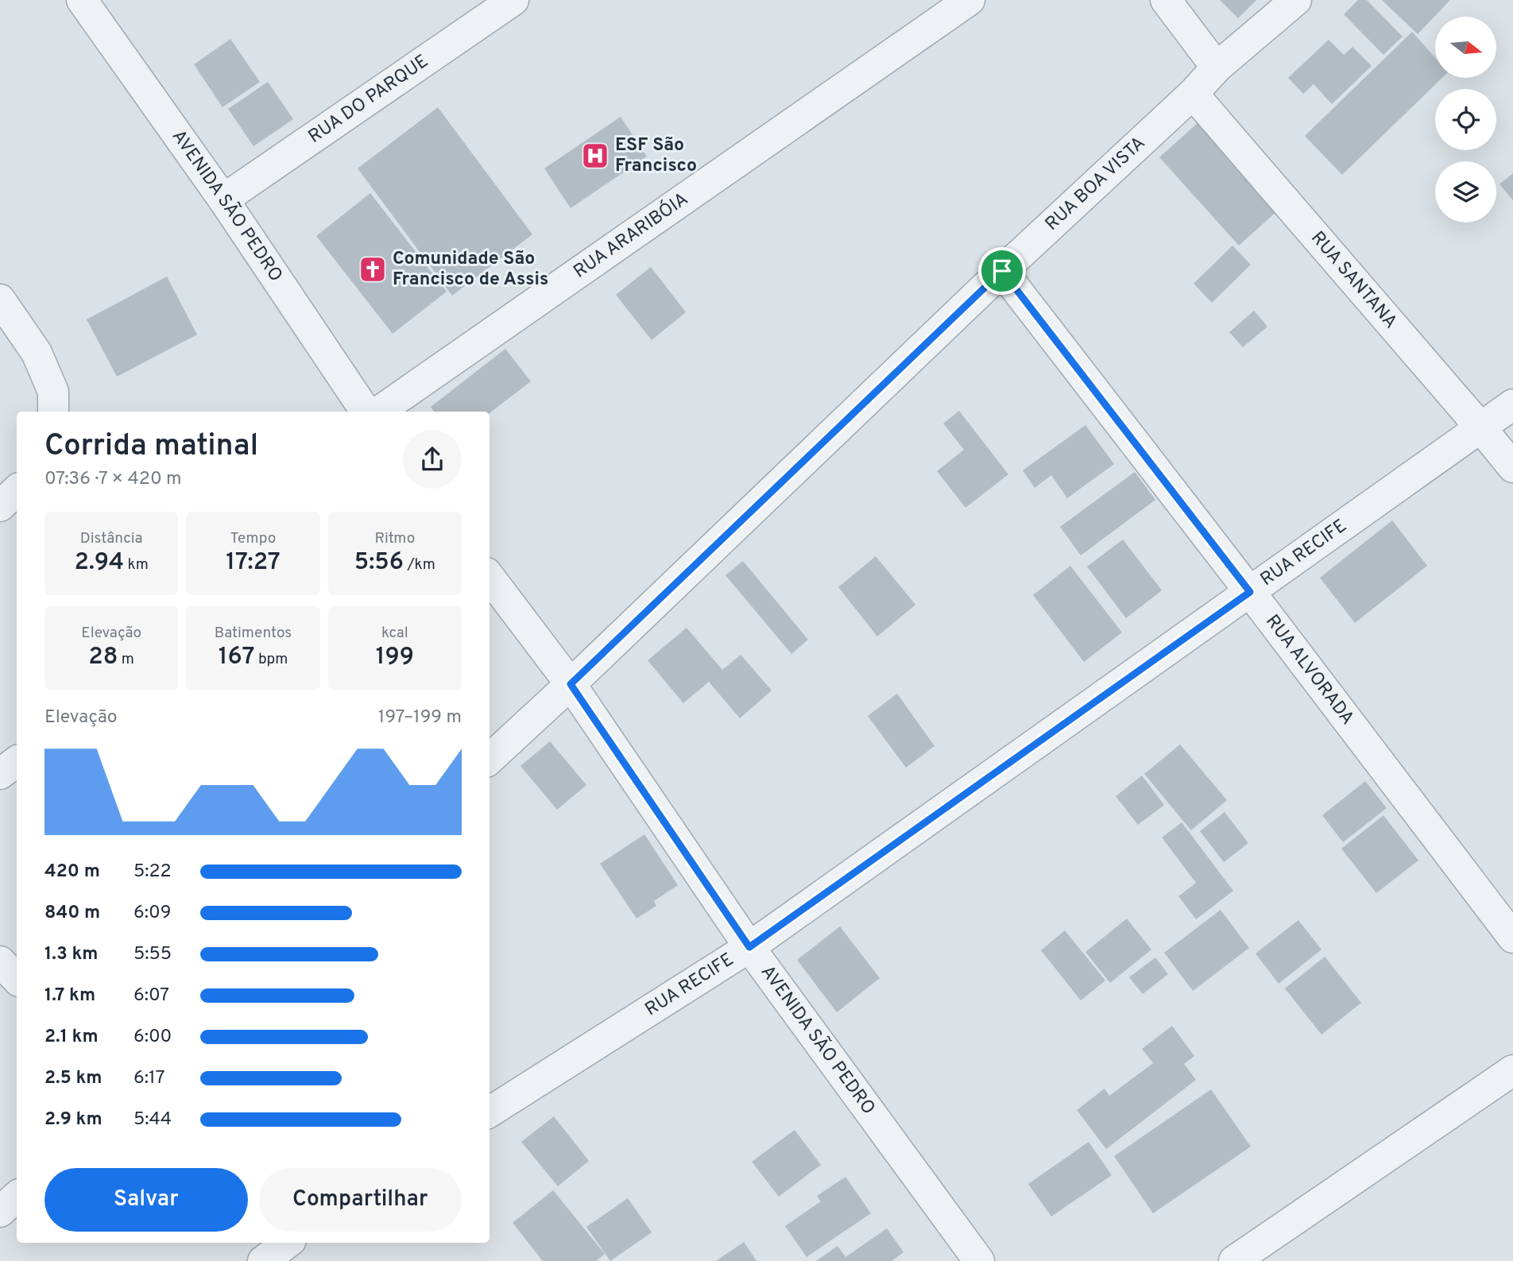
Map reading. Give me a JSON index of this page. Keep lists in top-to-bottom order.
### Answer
{
  "streets": {
    "street": [
      "RUA DO PARQUE",
      "RUA BOA VISTA",
      "AVENIDA SÃO PEDRO",
      "RUA ARARIBÓIA",
      "RUA SANTANA",
      "RUA RECIFE",
      "RUA ALVORADA"
    ]
  },
  "crossings": [
    ["RUA DO PARQUE", "AVENIDA SÃO PEDRO"],
    ["RUA BOA VISTA", "AVENIDA SÃO PEDRO"],
    ["RUA BOA VISTA", "RUA SANTANA"],
    ["RUA BOA VISTA", "RUA ALVORADA"],
    ["AVENIDA SÃO PEDRO", "RUA RECIFE"],
    ["RUA SANTANA", "RUA RECIFE"],
    ["RUA RECIFE", "RUA ALVORADA"]
  ],
  "places": {
    "hospital": ["ESF São Francisco"],
    "church": ["Comunidade São Francisco de Assis"]
  },
  "north": "right",
  "page": {
    "heading": ["Corrida matinal", "07:36 · 7 × 420 m"],
    "stats": [
      ["Distância", "2.94 km"],
      ["Tempo", "17:27"],
      ["Ritmo", "5:56 /km"],
      ["Elevação", "28 m"],
      ["Batimentos", "167 bpm"],
      ["kcal", "199"]
    ],
    "chart": ["Elevação", "197–199 m"],
    "list": [
      {
        "name": "420 m",
        "note": "5:22"
      },
      {
        "name": "840 m",
        "note": "6:09"
      },
      {
        "name": "1.3 km",
        "note": "5:55"
      },
      {
        "name": "1.7 km",
        "note": "6:07"
      },
      {
        "name": "2.1 km",
        "note": "6:00"
      },
      {
        "name": "2.5 km",
        "note": "6:17"
      },
      {
        "name": "2.9 km",
        "note": "5:44"
      }
    ],
    "buttons": ["Salvar", "Compartilhar"]
  }
}
